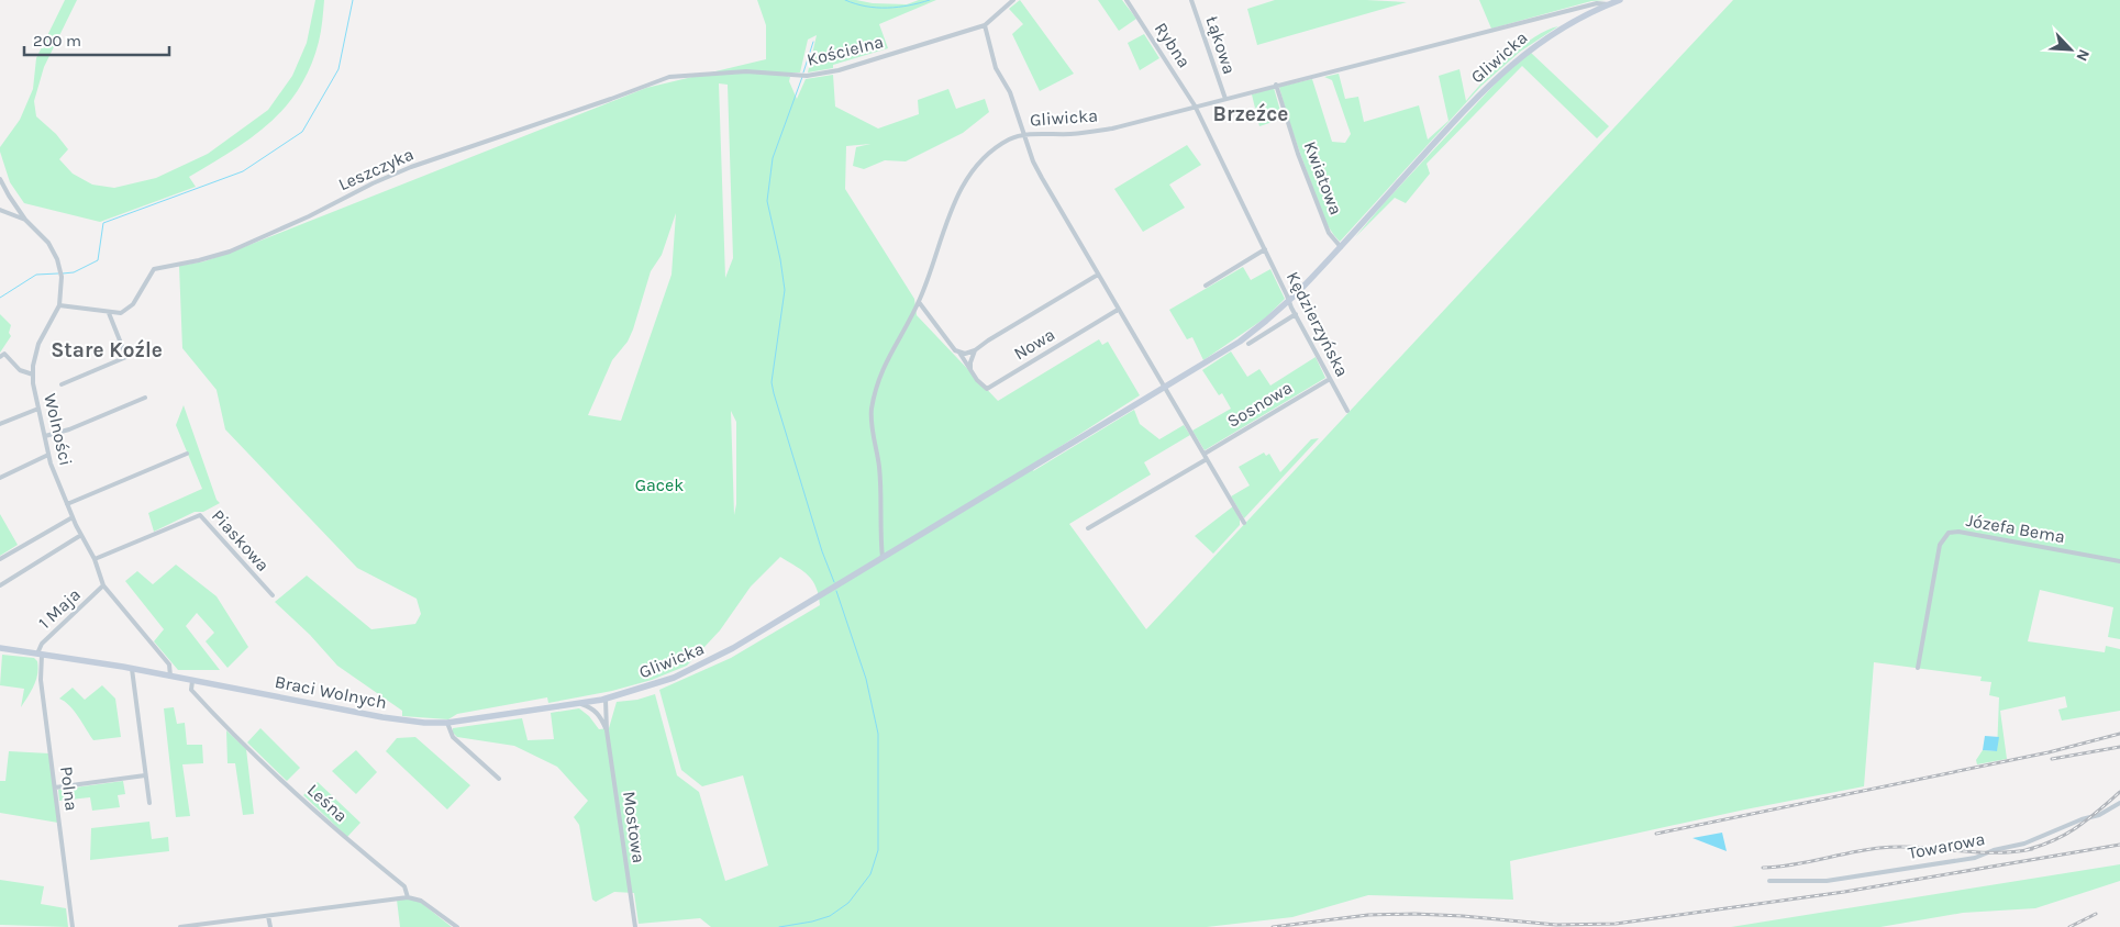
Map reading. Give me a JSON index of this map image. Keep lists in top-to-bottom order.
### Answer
{
  "streets": {
    "main road": ["Gliwicka", "Braci Wolnych"],
    "street": [
      "Rybna",
      "Łąkowa",
      "Kościelna",
      "Leszczyka",
      "Kwiatowa",
      "Kędzierzyńska",
      "Nowa",
      "Sosnowa",
      "Wolności",
      "Józefa Bema",
      "Piaskowa",
      "1 Maja",
      "Polna",
      "Leśna",
      "Mostowa",
      "Towarowa"
    ]
  },
  "crossings": [
    ["Rybna", "Gliwicka"],
    ["Rybna", "Kędzierzyńska"],
    ["Łąkowa", "Gliwicka"],
    ["Kościelna", "Leszczyka"],
    ["Gliwicka", "Kwiatowa"],
    ["Gliwicka", "Kędzierzyńska"],
    ["Gliwicka", "Nowa"],
    ["Gliwicka", "Braci Wolnych"],
    ["Gliwicka", "Mostowa"],
    ["Kędzierzyńska", "Sosnowa"],
    ["Wolności", "Piaskowa"],
    ["Wolności", "1 Maja"],
    ["Wolności", "Braci Wolnych"],
    ["1 Maja", "Braci Wolnych"],
    ["1 Maja", "Polna"],
    ["Braci Wolnych", "Polna"],
    ["Braci Wolnych", "Leśna"]
  ],
  "districts": ["Brzeźce", "Stare Koźle"],
  "parks": ["Gacek"],
  "scale_bar": "200 m",
  "north": "bottom right"
}
